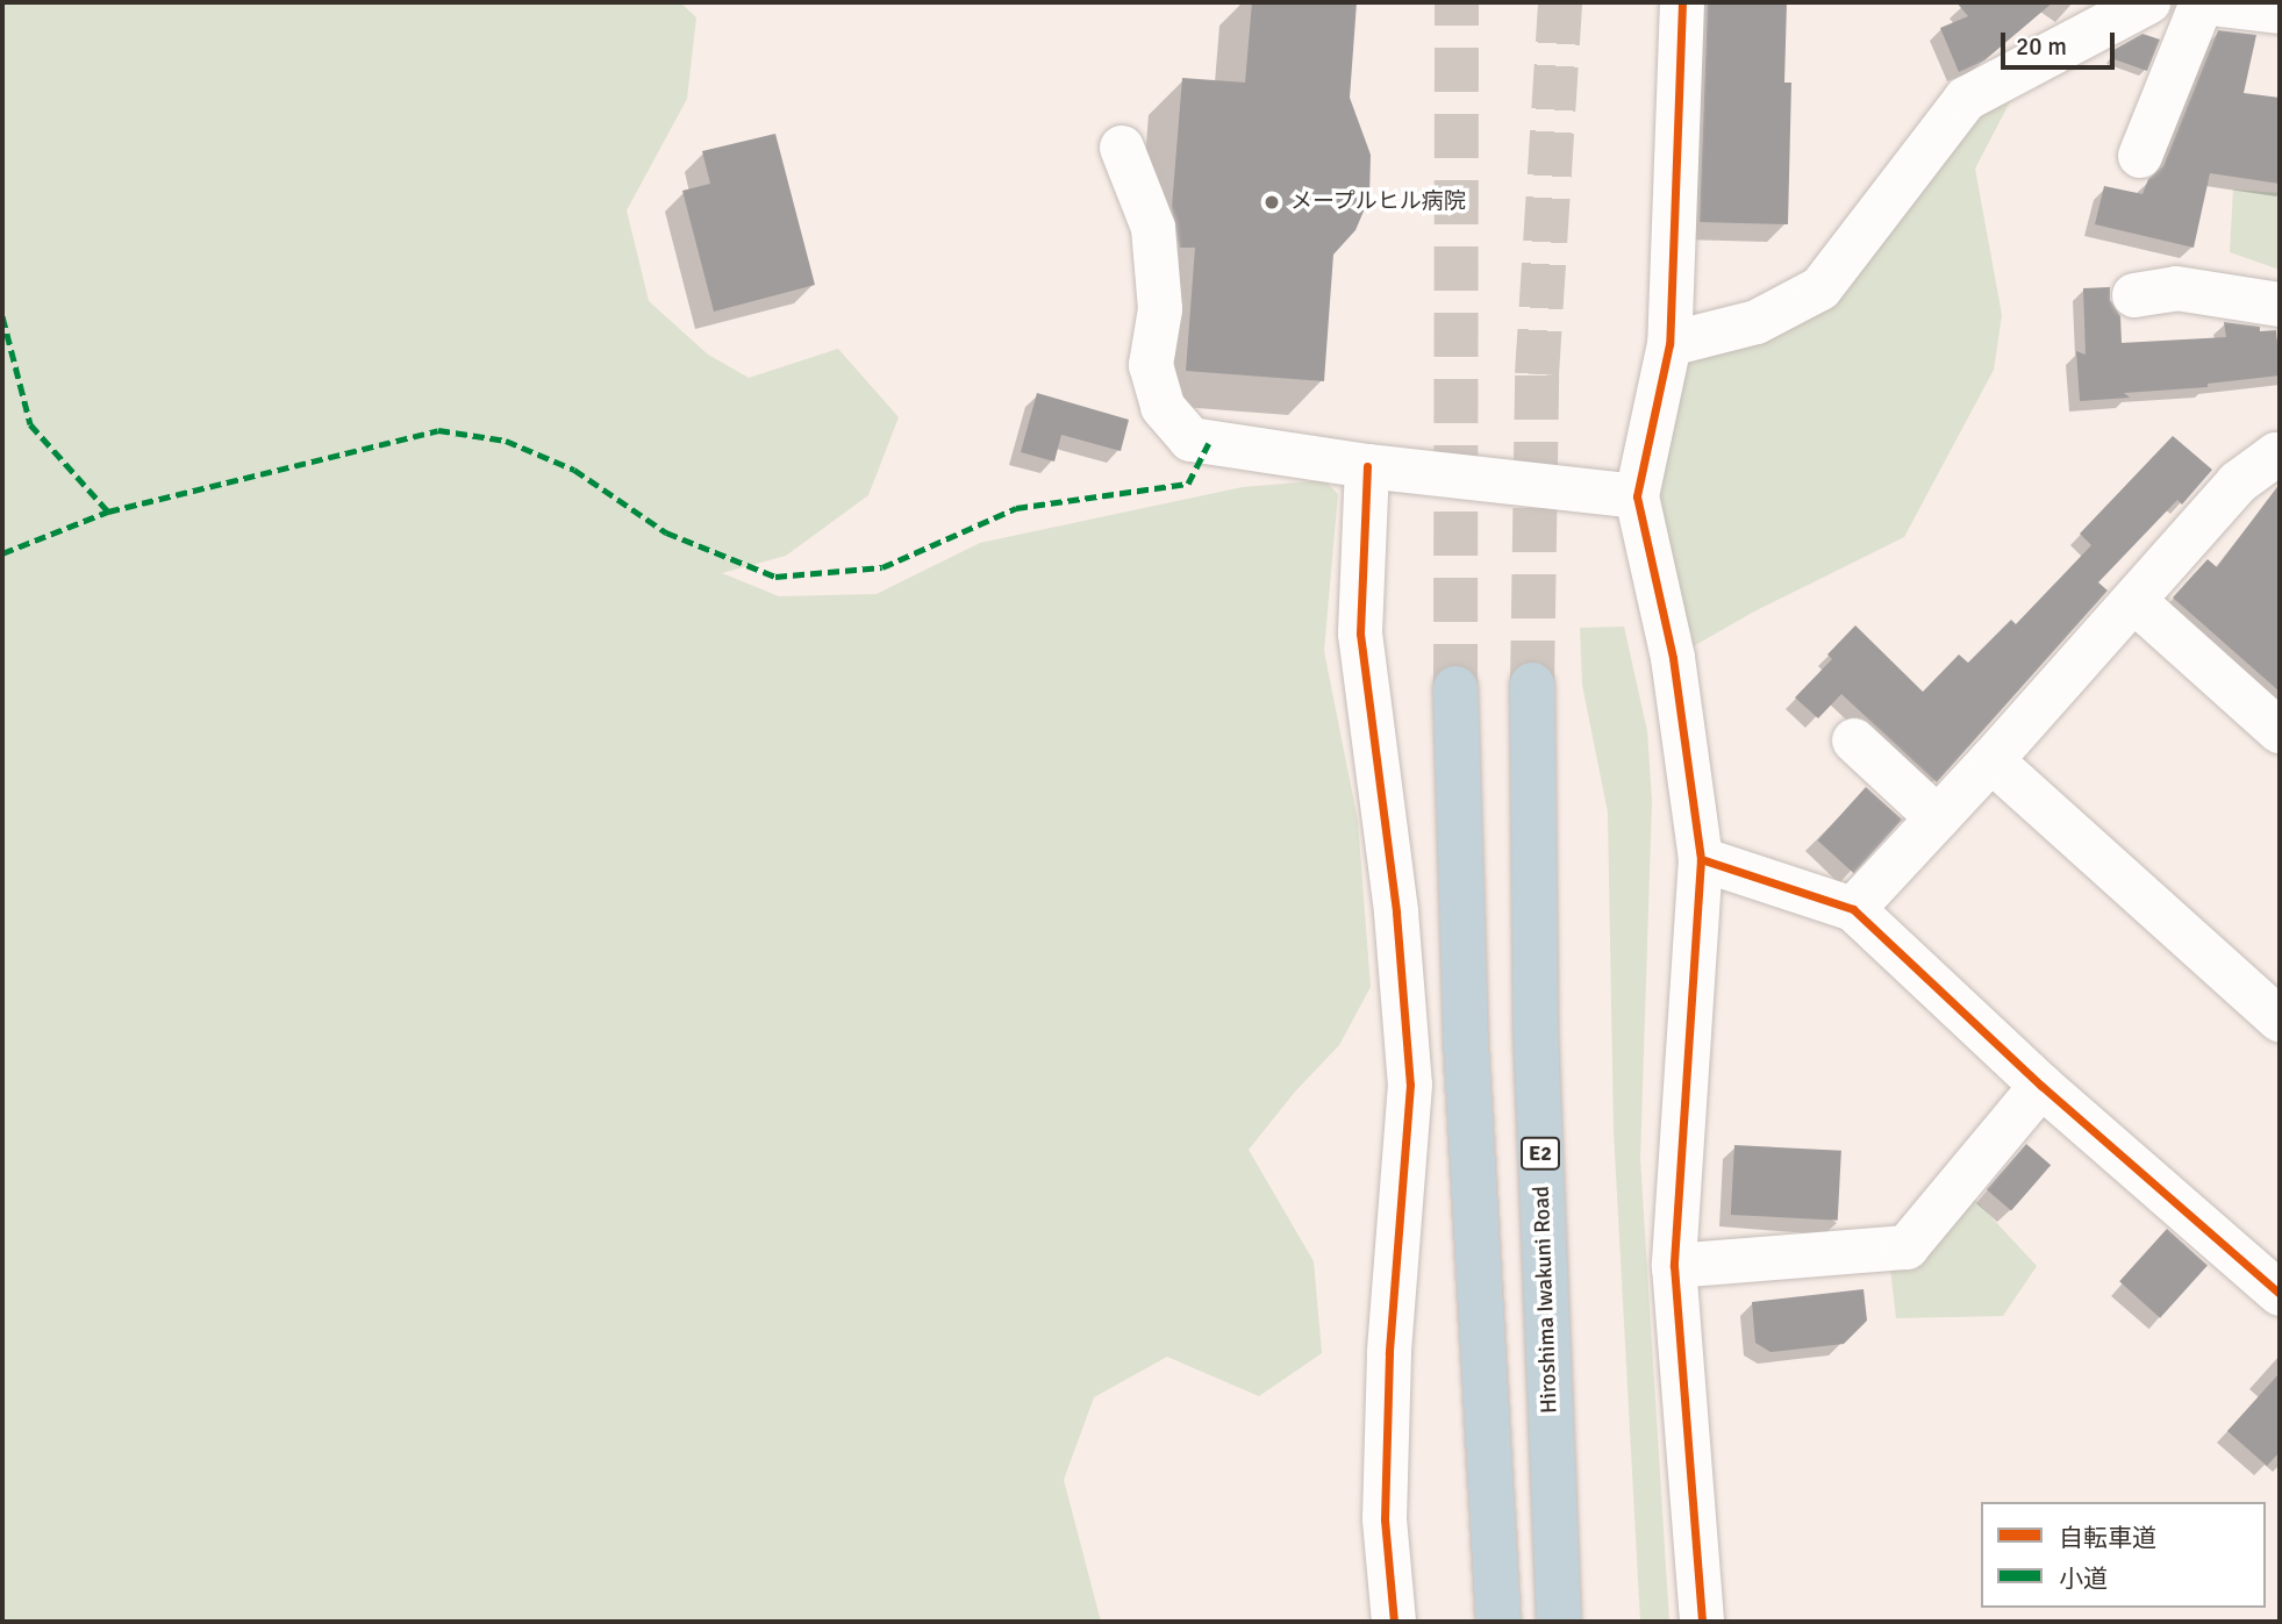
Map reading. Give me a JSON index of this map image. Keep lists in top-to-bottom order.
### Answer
{
  "streets": {
    "highway": ["E2", "Hiroshima Iwakuni Road"]
  },
  "places": ["メープルヒル病院"],
  "legend": ["自転車道", "小道"],
  "scale_bar": "20 m"
}
